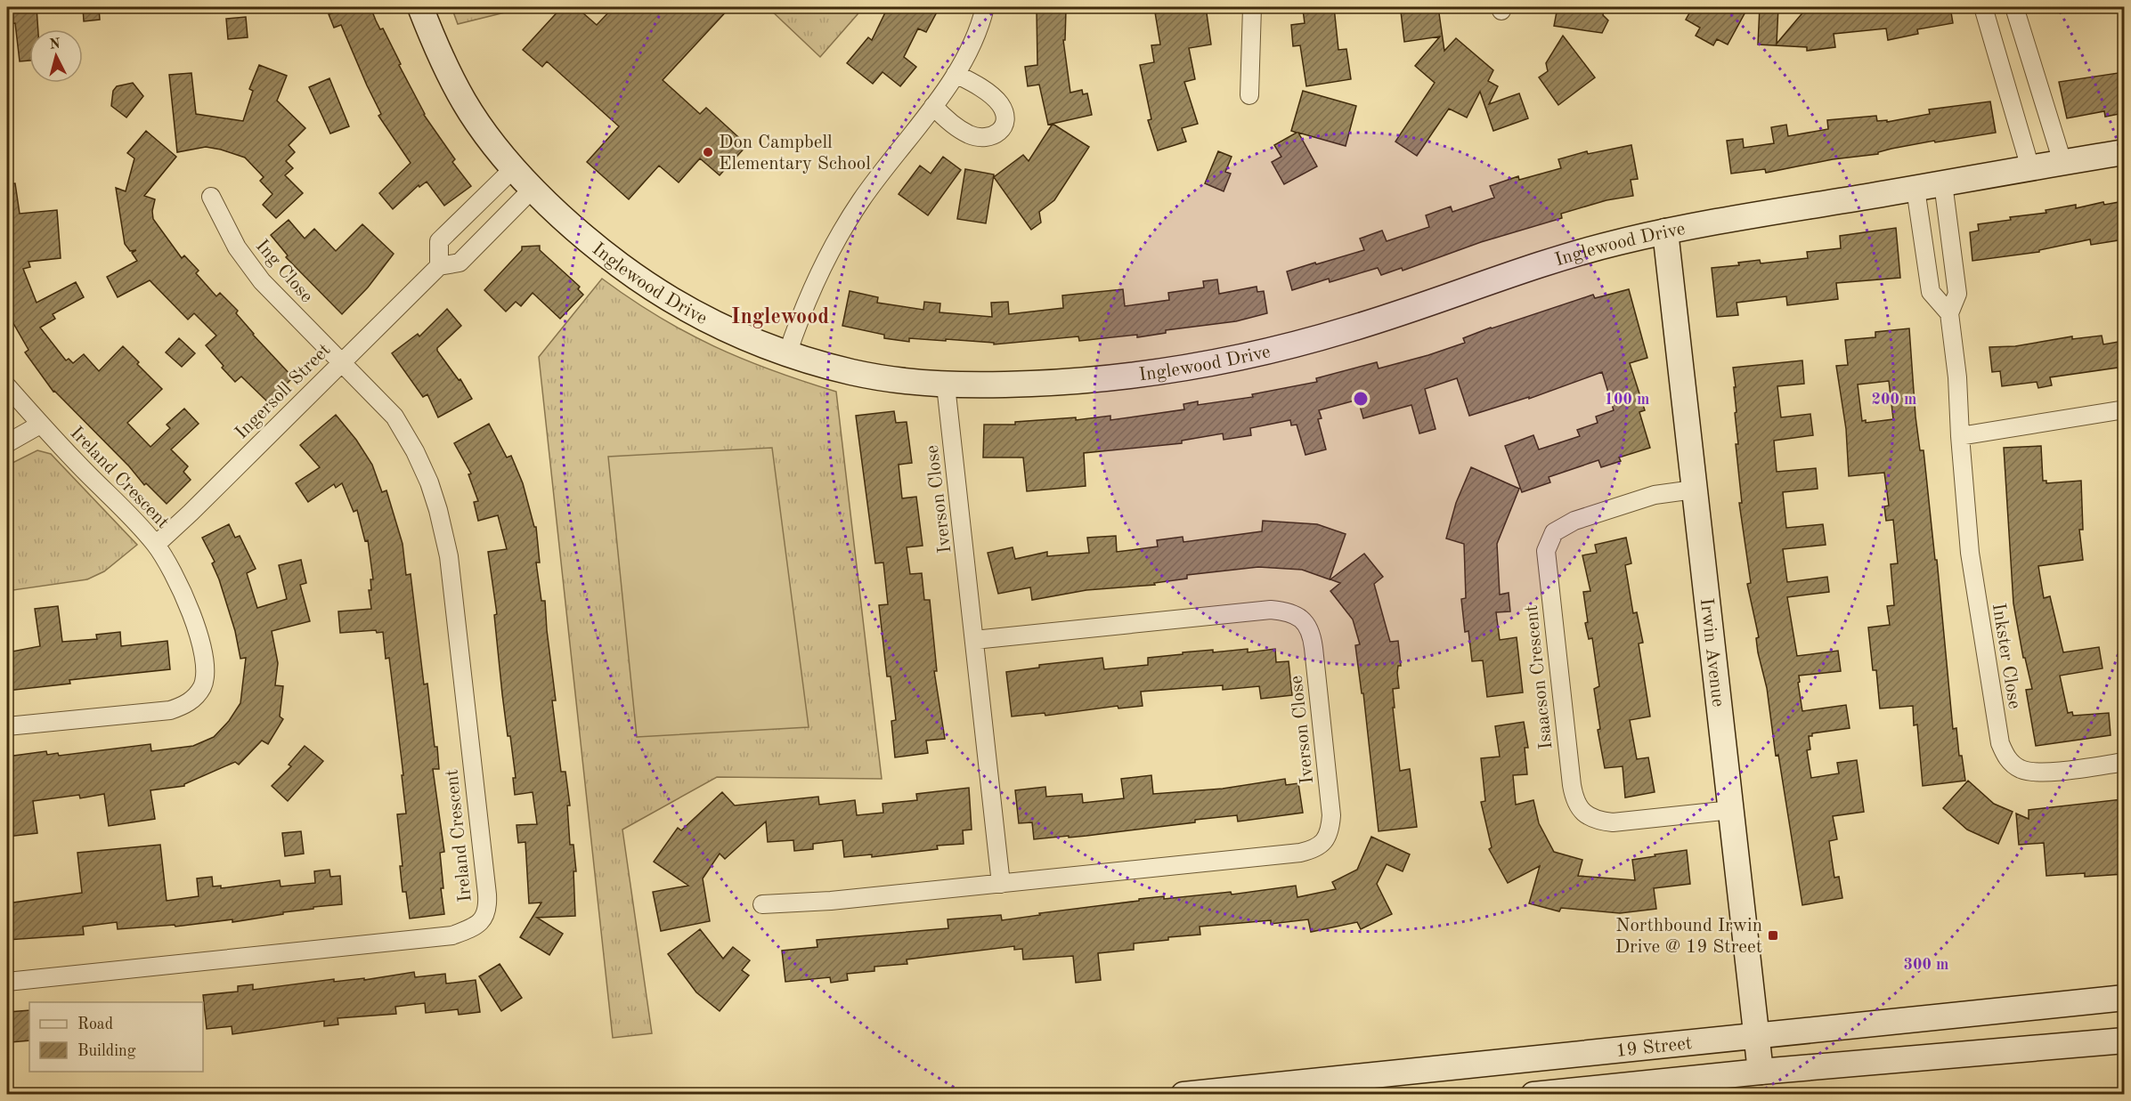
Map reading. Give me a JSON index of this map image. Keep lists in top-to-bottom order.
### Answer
{
  "streets": {
    "street": [
      "Inglewood Drive",
      "Ing Close",
      "Ingersoll Street",
      "Ireland Crescent",
      "Iverson Close",
      "Irwin Avenue",
      "Inkster Close",
      "Isaacson Crescent",
      "19 Street"
    ]
  },
  "crossings": [
    ["Inglewood Drive", "Ingersoll Street"],
    ["Inglewood Drive", "Iverson Close"],
    ["Inglewood Drive", "Irwin Avenue"],
    ["Inglewood Drive", "Inkster Close"],
    ["Ing Close", "Ingersoll Street"],
    ["Ing Close", "Ireland Crescent"],
    ["Ingersoll Street", "Ireland Crescent"],
    ["Irwin Avenue", "Isaacson Crescent"],
    ["Irwin Avenue", "19 Street"]
  ],
  "districts": ["Inglewood"],
  "places": {
    "other": ["Don Campbell Elementary School"],
    "transit": ["Northbound Irwin Drive @ 19 Street"]
  },
  "legend": ["Road", "Building"],
  "north": "top",
  "rings": ["100 m", "200 m", "300 m"]
}
